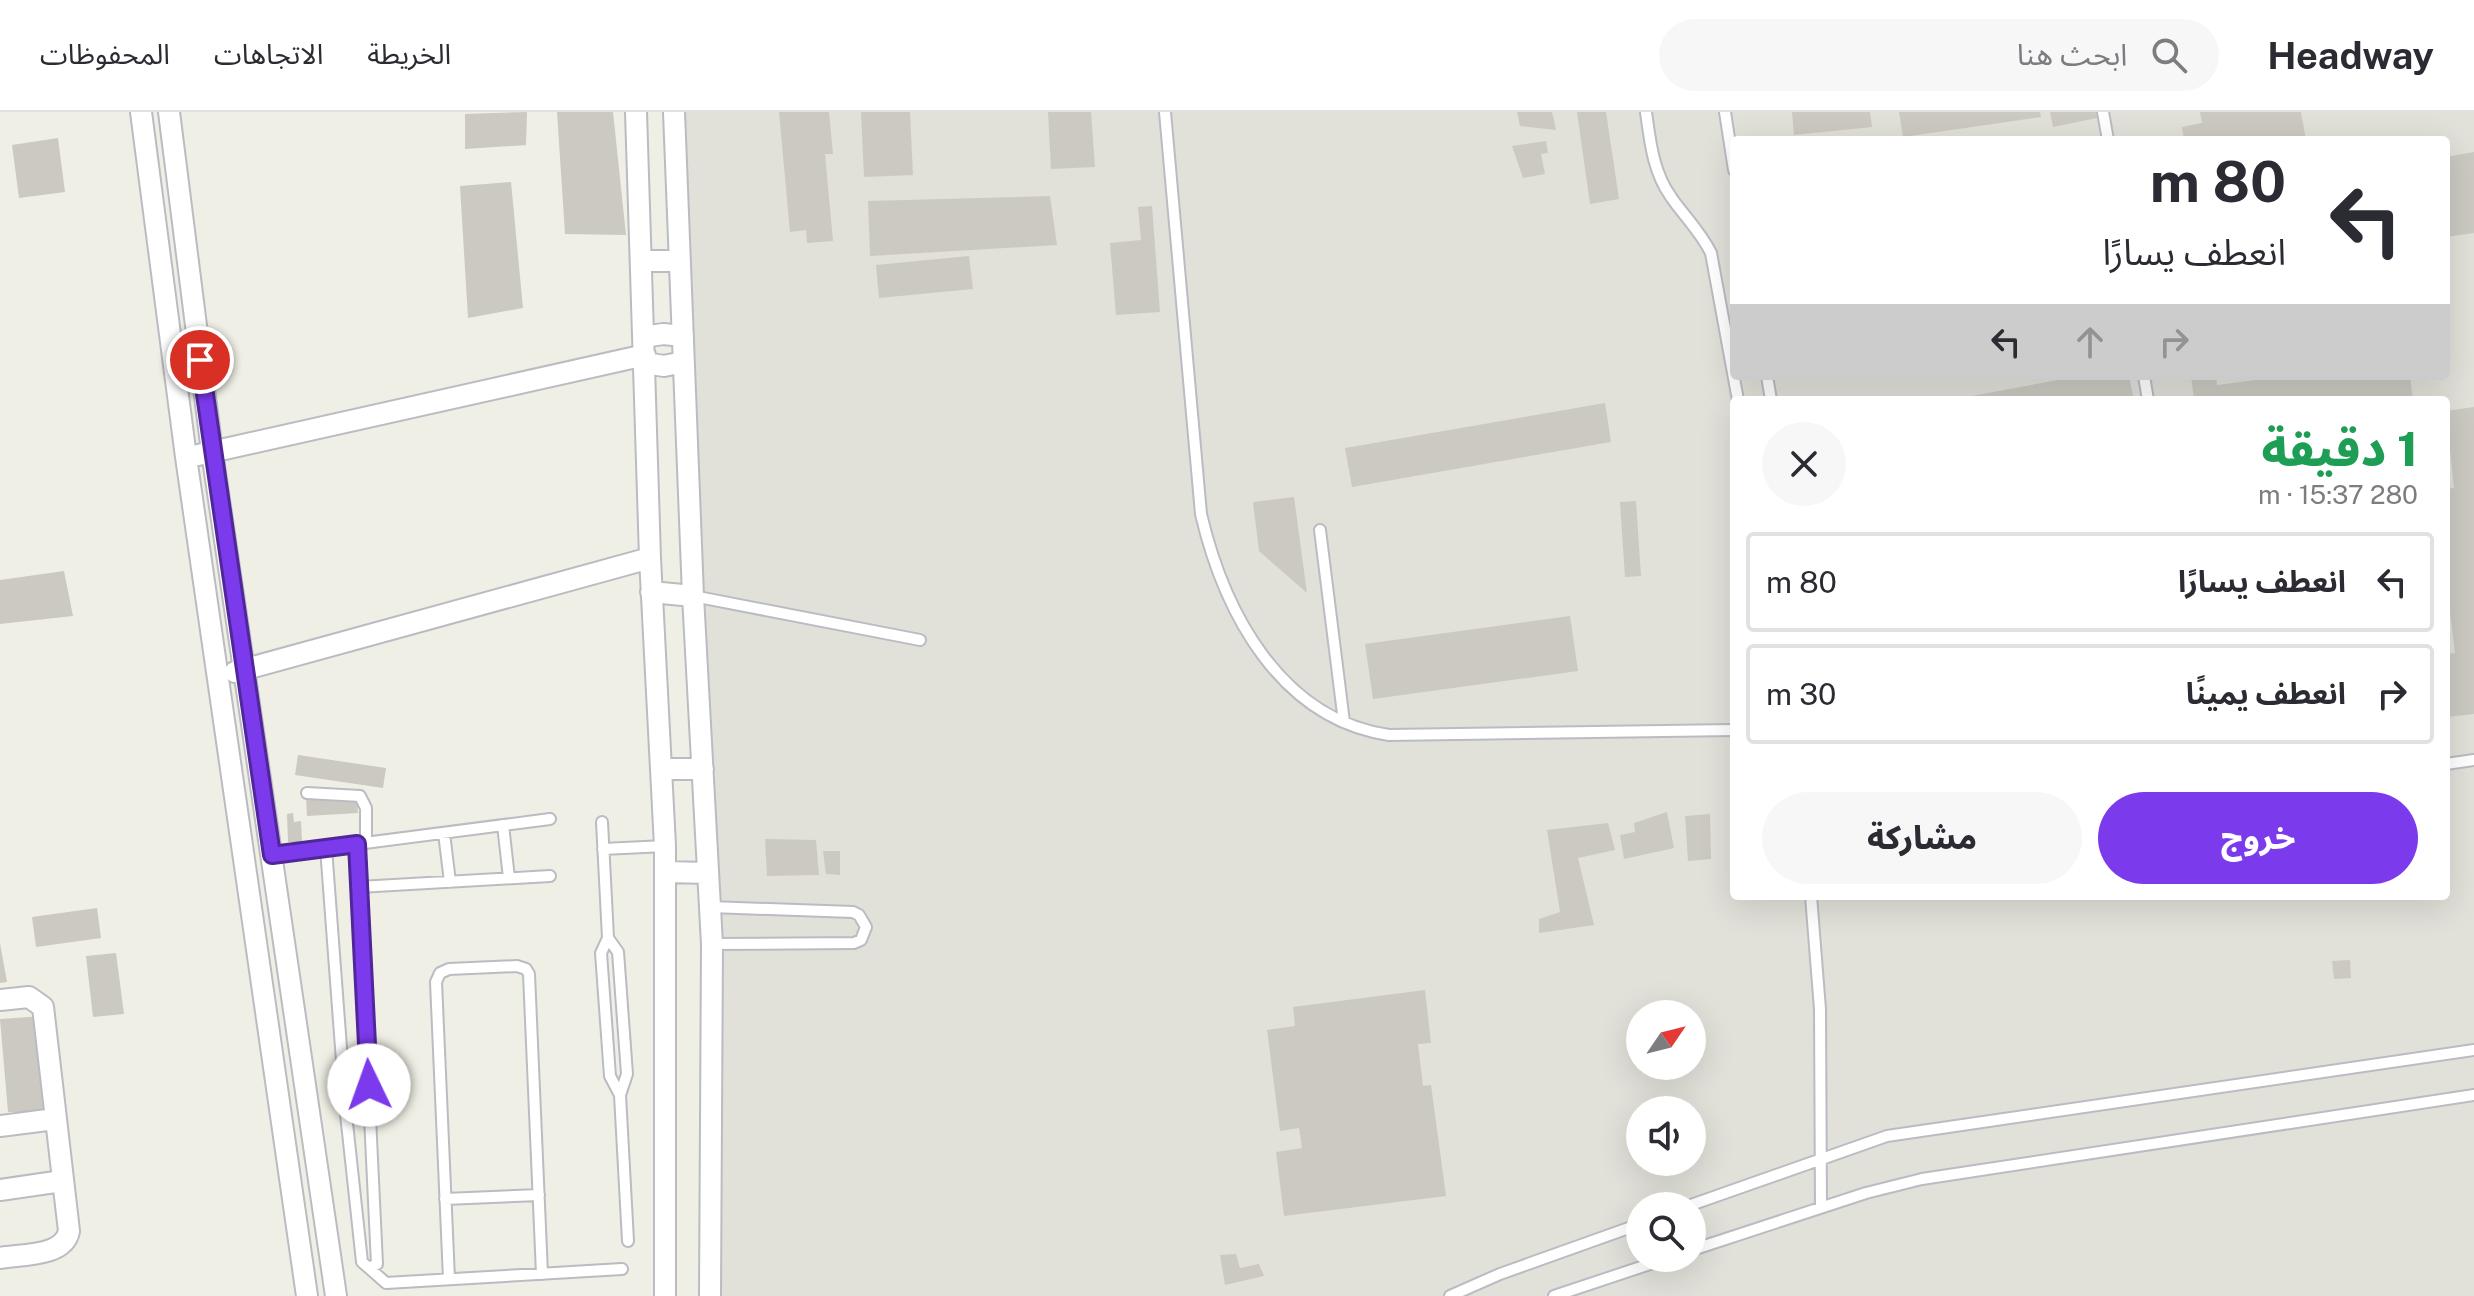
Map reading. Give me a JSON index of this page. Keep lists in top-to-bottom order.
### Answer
{
  "north": "top right",
  "page": {
    "header": "Headway",
    "search": "ابحث هنا",
    "nav": ["الخريطة", "الاتجاهات", "المحفوظات"],
    "turn": ["80 m", "انعطف يسارًا"],
    "heading": ["1 دقيقة", "280 m · 15:37"],
    "list": [
      {
        "name": "انعطف يسارًا",
        "value": "80 m"
      },
      {
        "name": "انعطف يمينًا",
        "value": "30 m"
      }
    ],
    "buttons": ["خروج", "مشاركة"]
  }
}
